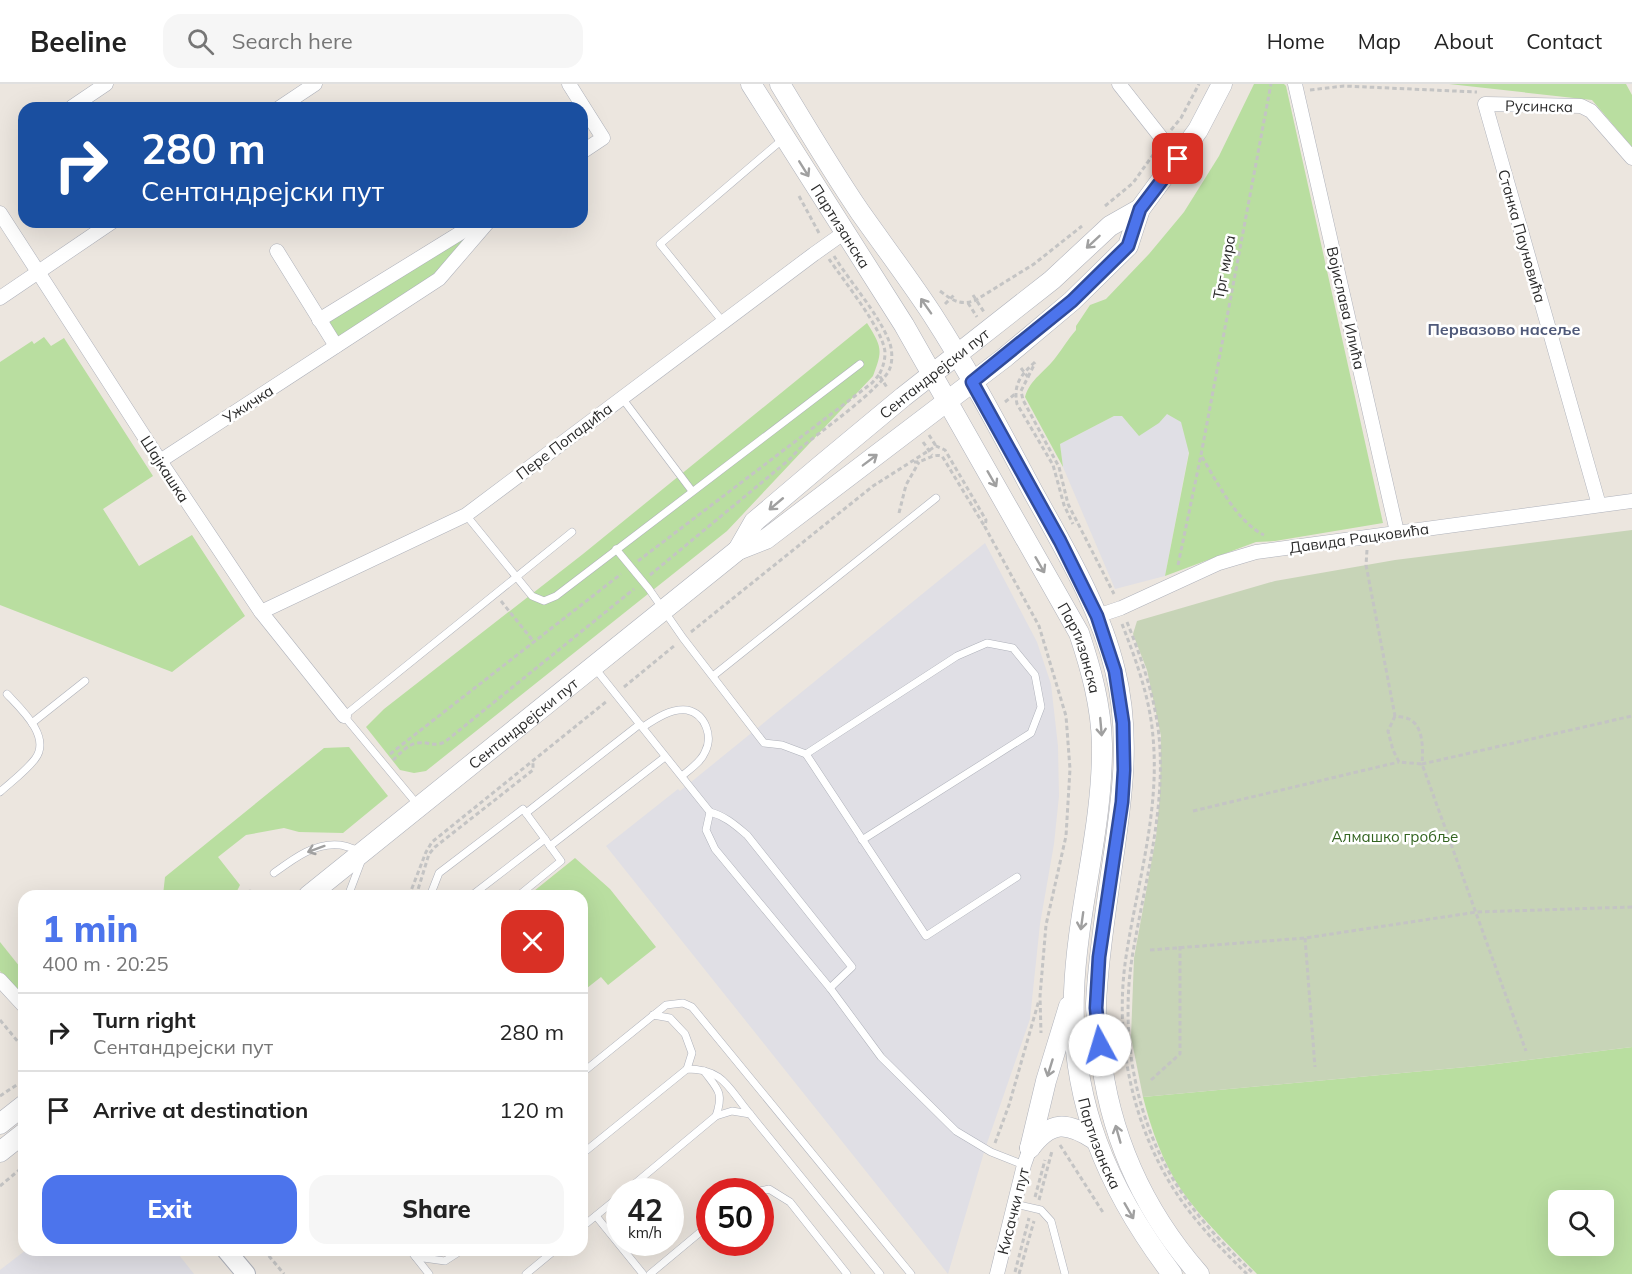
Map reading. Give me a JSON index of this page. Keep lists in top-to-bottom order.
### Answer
{
  "streets": {
    "main road": ["Партизанска", "Сентандрејски пут"],
    "street": [
      "Русинска",
      "Станка Пауновића",
      "Војислава Илића",
      "Ужичка",
      "Пере Попадића",
      "Шајкашка",
      "Давида Рацковића",
      "Кисачки пут"
    ],
    "path": ["Трг мира"]
  },
  "crossings": [
    ["Русинска", "Станка Пауновића"],
    ["Партизанска", "Сентандрејски пут"],
    ["Партизанска", "Пере Попадића"],
    ["Партизанска", "Давида Рацковића"],
    ["Станка Пауновића", "Давида Рацковића"],
    ["Трг мира", "Давида Рацковића"],
    ["Војислава Илића", "Давида Рацковића"],
    ["Ужичка", "Шајкашка"],
    ["Пере Попадића", "Шајкашка"]
  ],
  "districts": ["Первазово насеље"],
  "parks": ["Алмашко гробље"],
  "page": {
    "header": "Beeline",
    "search": "Search here",
    "nav": [
      "Home",
      "Map",
      "About",
      "Contact"
    ],
    "turn": ["280 m", "Сентандрејски пут"],
    "heading": ["1 min", "400 m · 20:25"],
    "list": [
      {
        "name": "Turn right",
        "note": "Сентандрејски пут",
        "value": "280 m"
      },
      {
        "name": "Arrive at destination",
        "value": "120 m"
      }
    ],
    "buttons": ["Exit", "Share"],
    "speed": "42 km/h",
    "limit": "50"
  }
}
